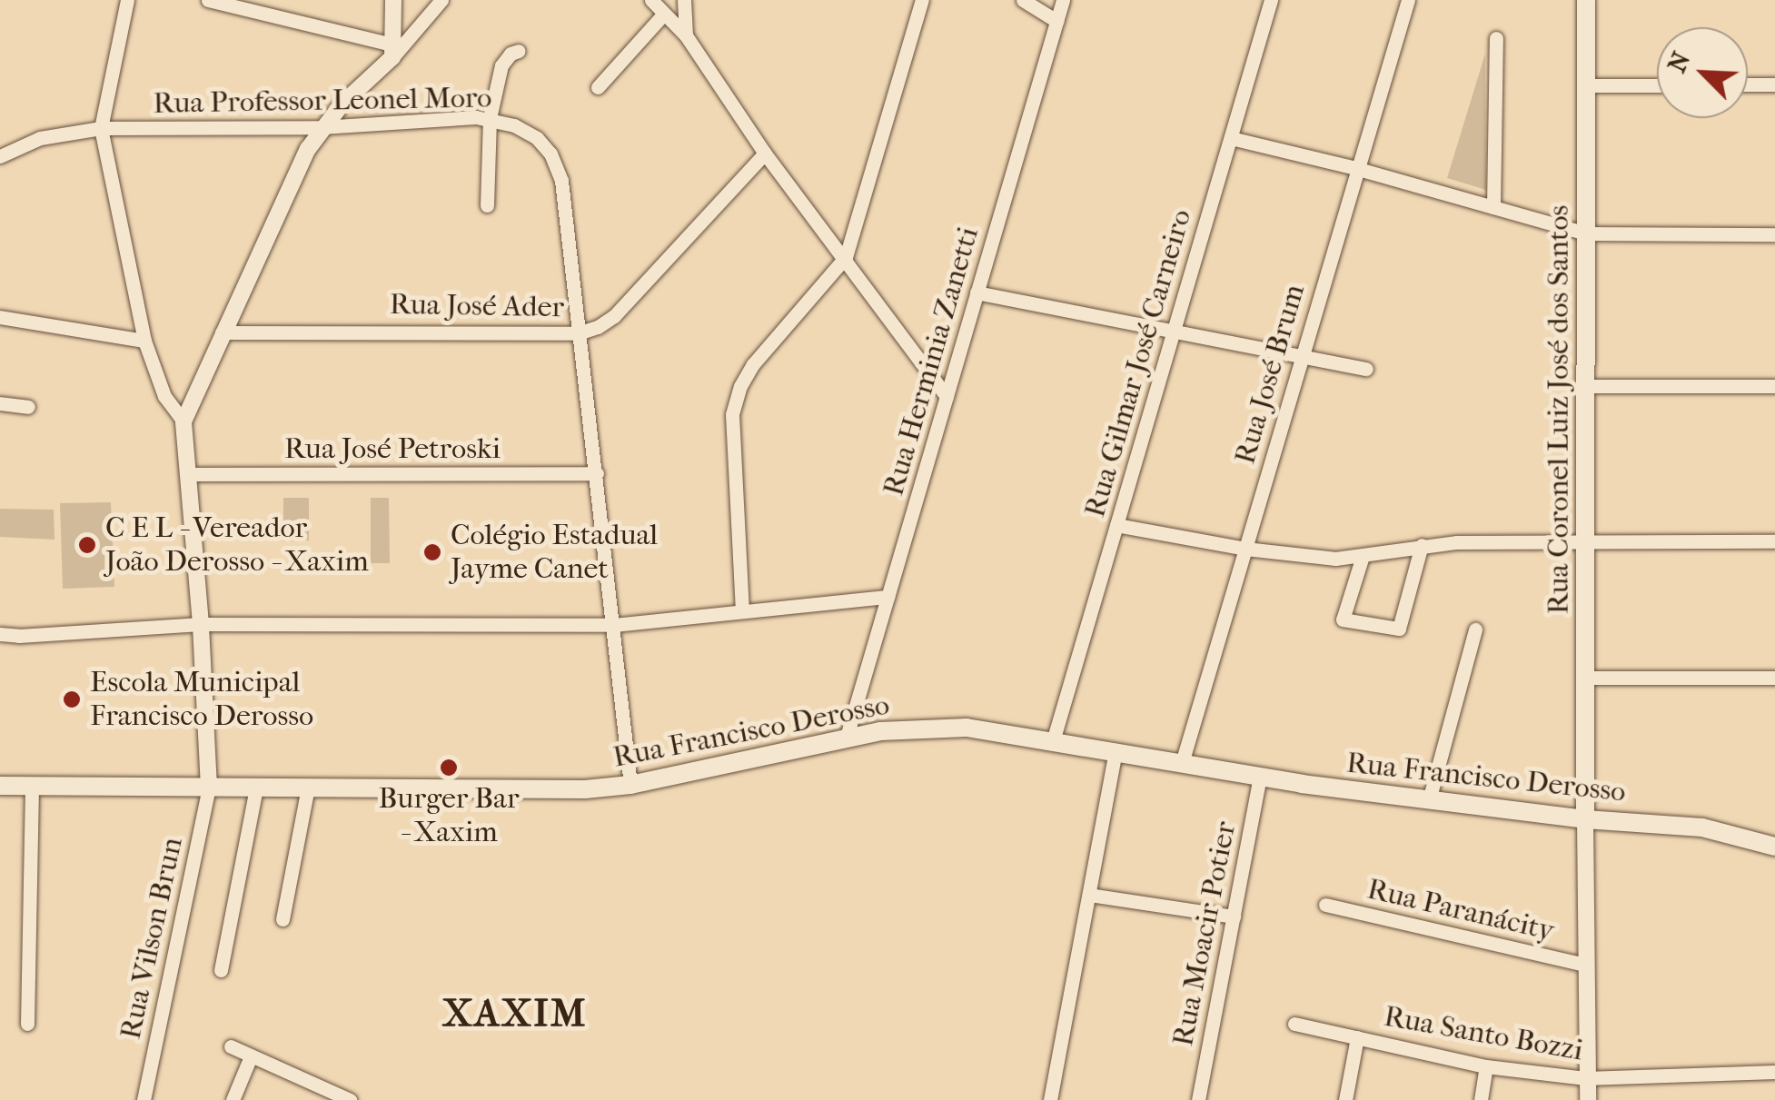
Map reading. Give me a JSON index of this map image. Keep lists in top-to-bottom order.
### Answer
{
  "streets": {
    "main road": ["Rua Coronel Luiz José dos Santos", "Rua Francisco Derosso"],
    "street": [
      "Rua Professor Leonel Moro",
      "Rua José Ader",
      "Rua Herminia Zanetti",
      "Rua Gilmar José Carneiro",
      "Rua José Brum",
      "Rua José Petroski",
      "Rua Paranácity",
      "Rua Moacir Potier",
      "Rua Vilson Brun",
      "Rua Santo Bozzi"
    ]
  },
  "crossings": [
    ["Rua Professor Leonel Moro", "Rua José Ader"],
    ["Rua Professor Leonel Moro", "Rua José Petroski"],
    ["Rua Professor Leonel Moro", "Rua Francisco Derosso"],
    ["Rua Herminia Zanetti", "Rua Francisco Derosso"],
    ["Rua Gilmar José Carneiro", "Rua Francisco Derosso"],
    ["Rua José Brum", "Rua Francisco Derosso"],
    ["Rua Coronel Luiz José dos Santos", "Rua Francisco Derosso"],
    ["Rua Francisco Derosso", "Rua Moacir Potier"],
    ["Rua Francisco Derosso", "Rua Vilson Brun"]
  ],
  "districts": ["XAXIM"],
  "places": [
    "C E L - Vereador João Derosso - Xaxim",
    "Colégio Estadual Jayme Canet",
    "Escola Municipal Francisco Derosso",
    "Burger Bar - Xaxim"
  ],
  "north": "top left"
}
